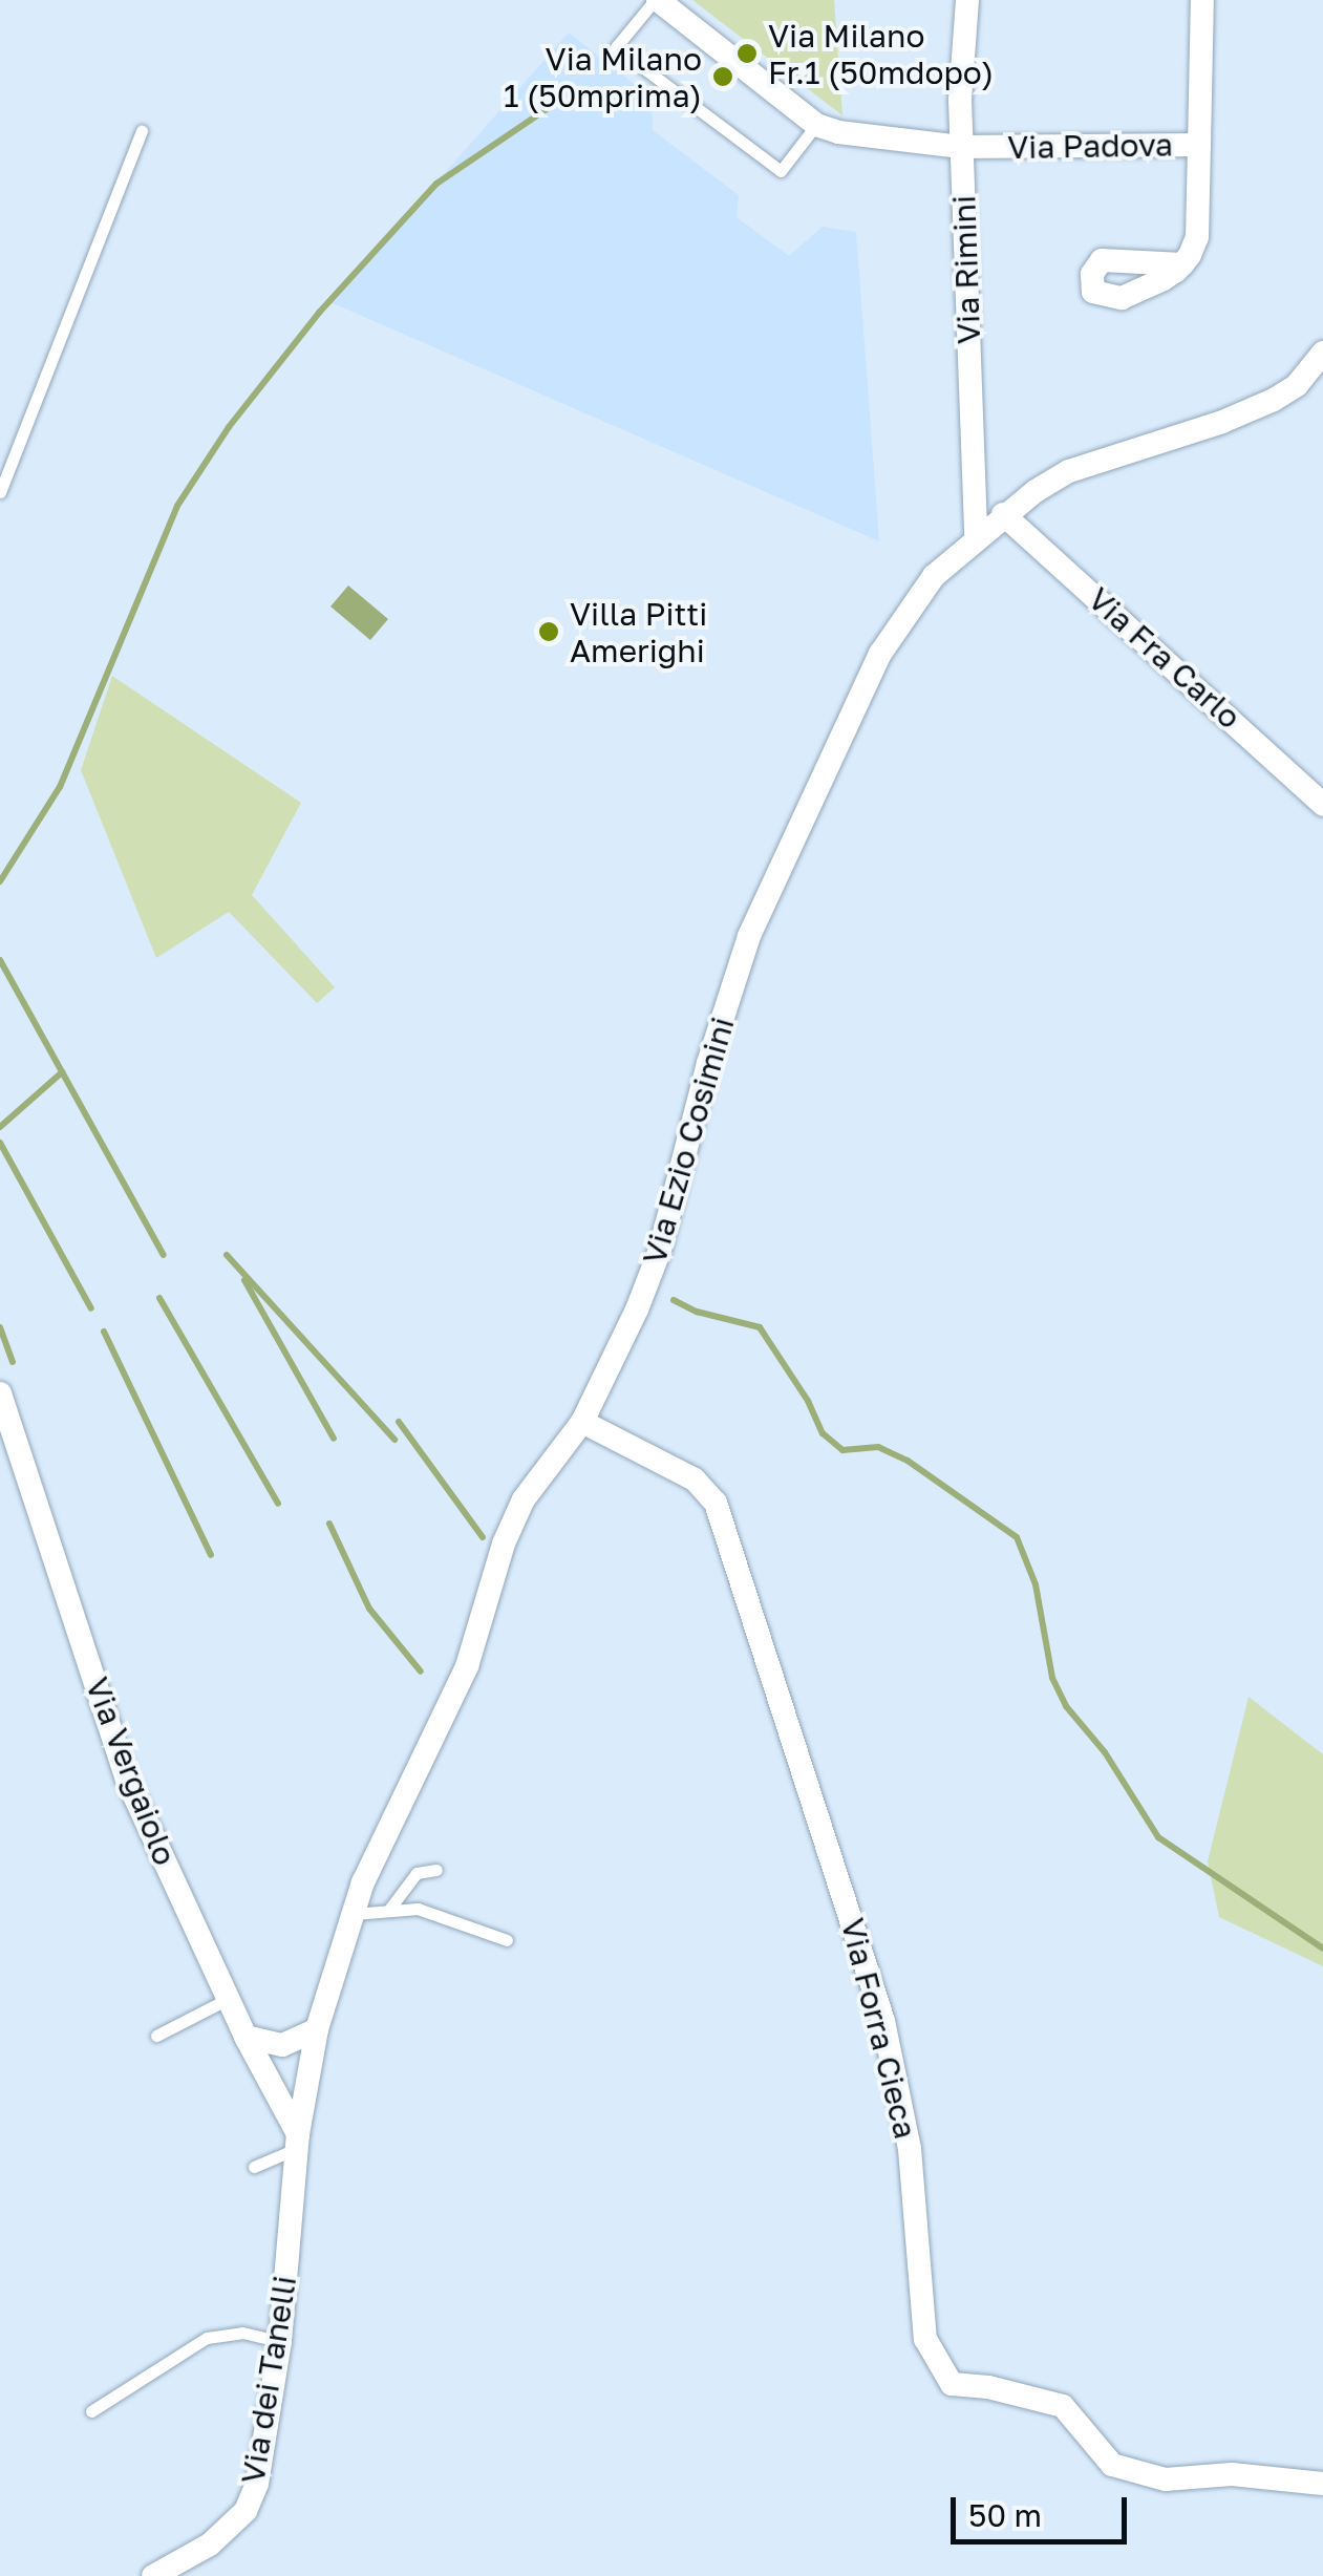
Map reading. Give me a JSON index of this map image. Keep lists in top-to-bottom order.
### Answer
{
  "streets": {
    "street": [
      "Via Padova",
      "Via Rimini",
      "Via Fra Carlo",
      "Via Ezio Cosimini",
      "Via Vergaiolo",
      "Via Forra Cieca",
      "Via dei Tanelli"
    ]
  },
  "crossings": [
    ["Via Padova", "Via Rimini"],
    ["Via Rimini", "Via Ezio Cosimini"],
    ["Via Fra Carlo", "Via Ezio Cosimini"],
    ["Via Ezio Cosimini", "Via Vergaiolo"],
    ["Via Ezio Cosimini", "Via Forra Cieca"],
    ["Via Ezio Cosimini", "Via dei Tanelli"],
    ["Via Vergaiolo", "Via dei Tanelli"]
  ],
  "places": ["Via Milano Fr.1 (50mdopo)", "Via Milano 1 (50mprima)", "Villa Pitti Amerighi"],
  "scale_bar": "50 m"
}
